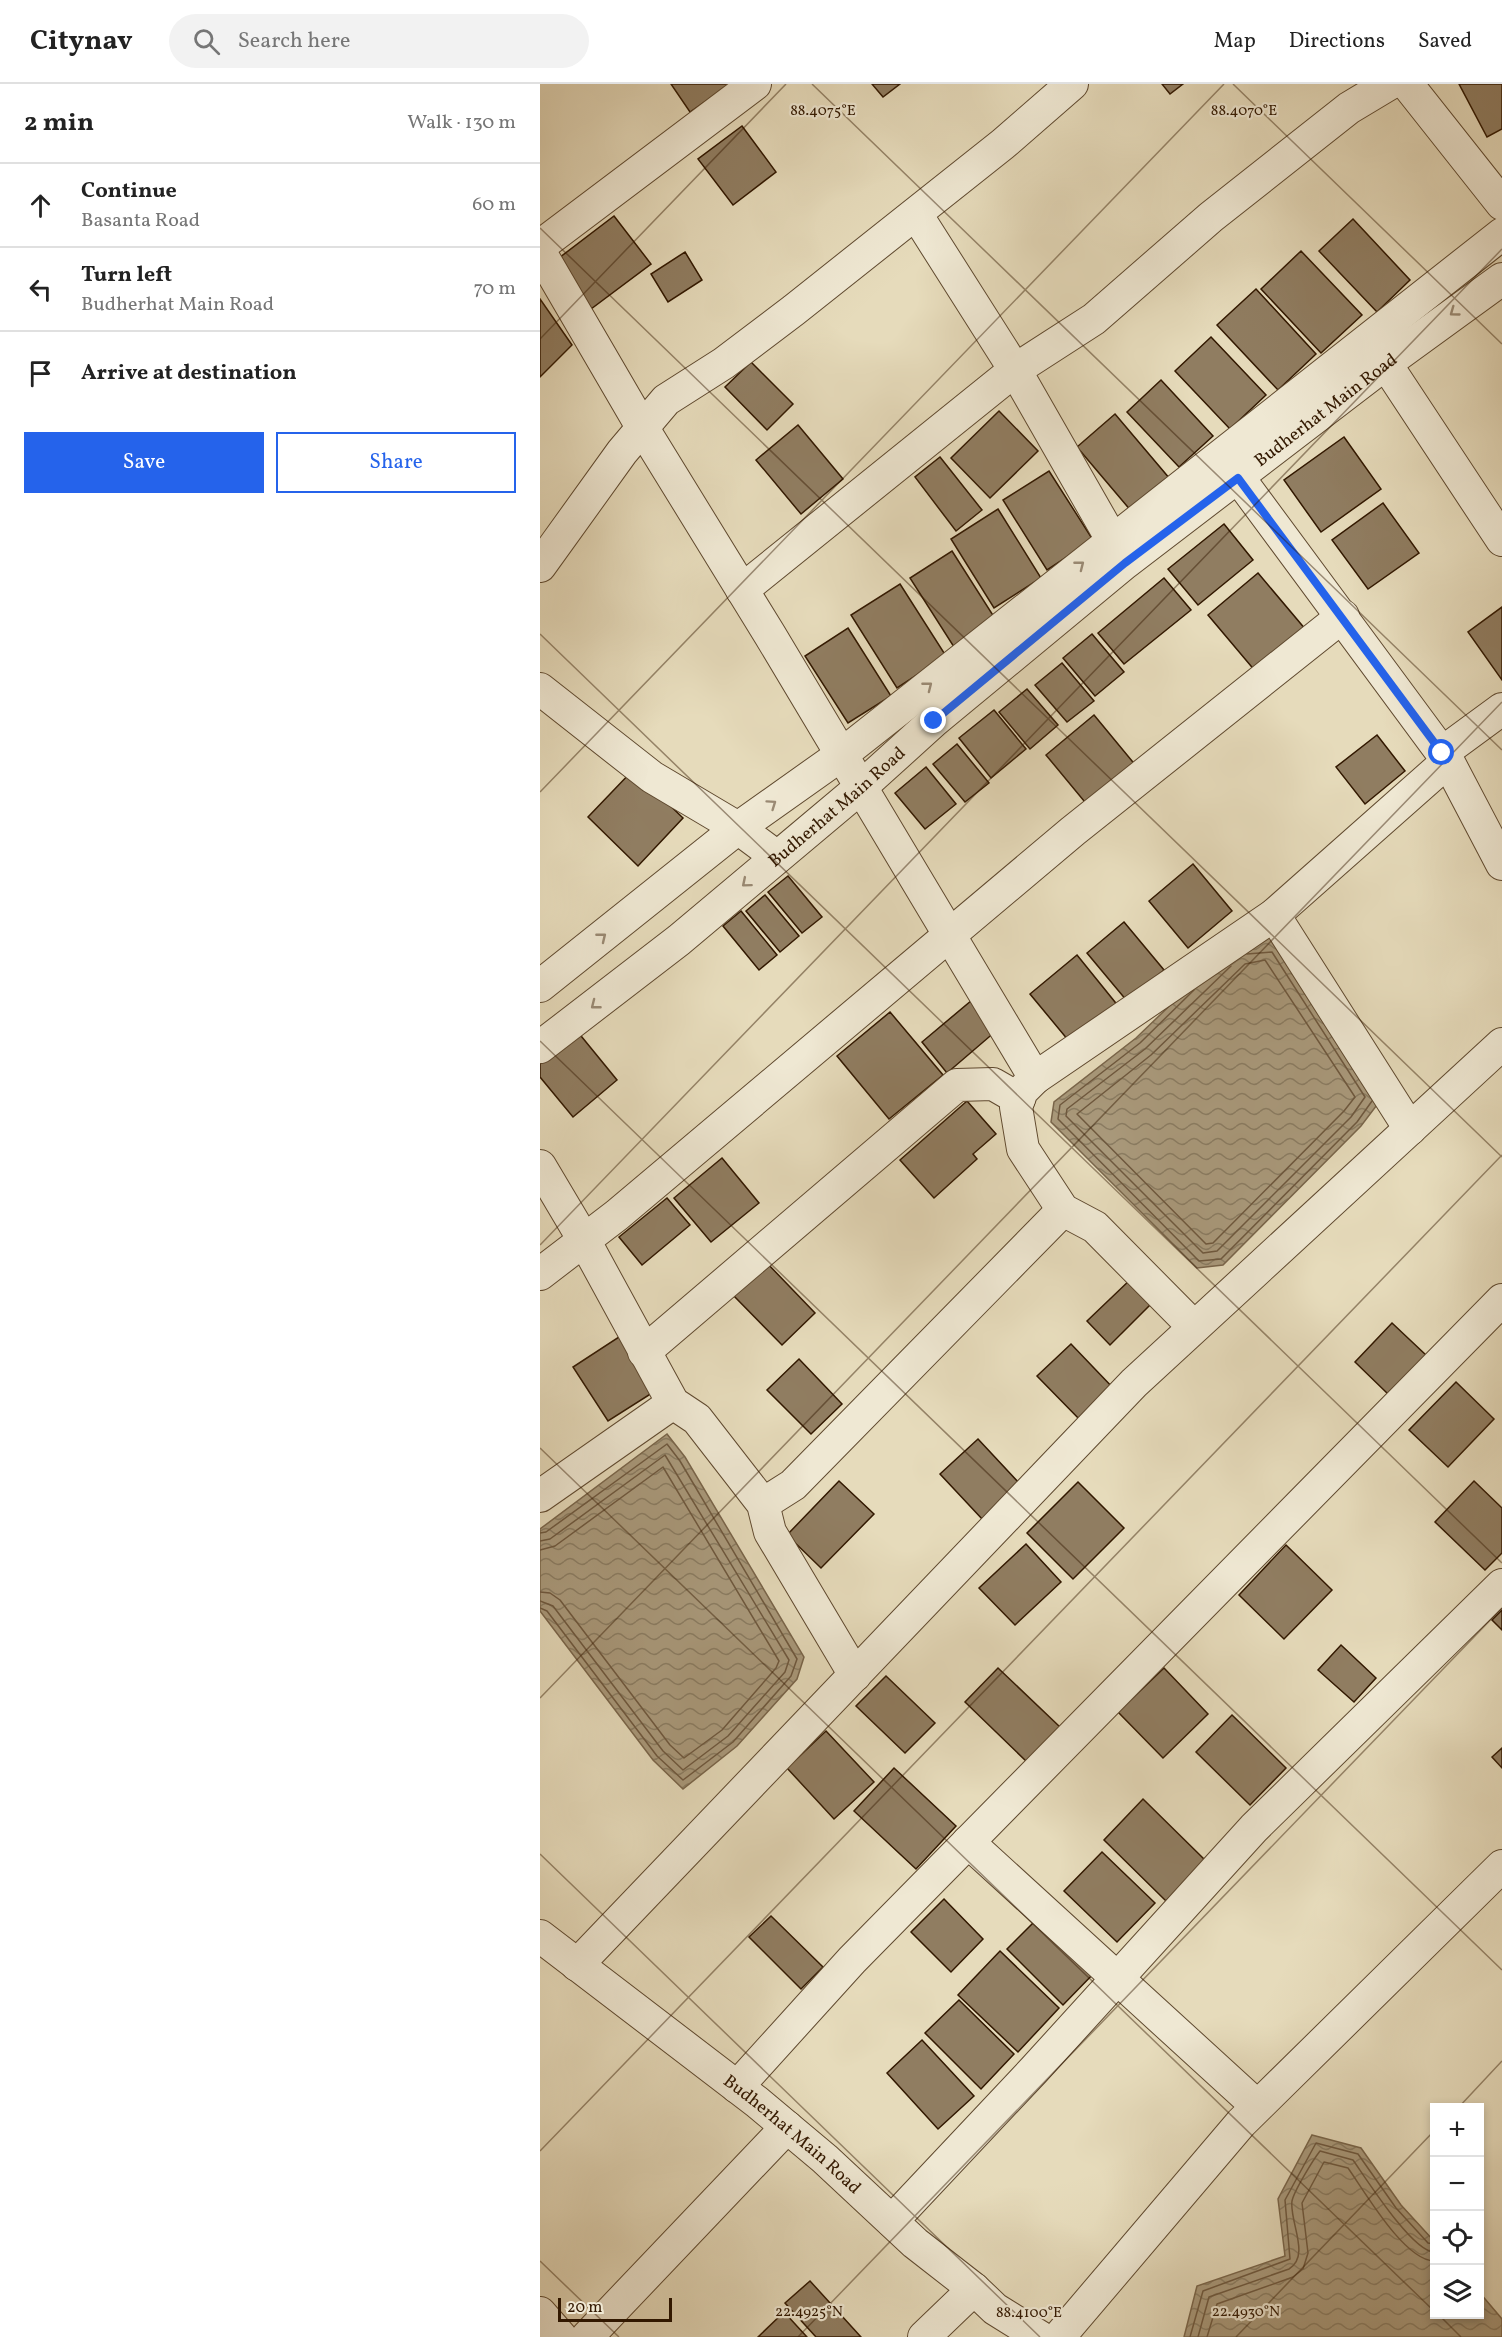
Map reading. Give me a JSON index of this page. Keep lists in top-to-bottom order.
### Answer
{
  "streets": {
    "street": ["Budherhat Main Road"]
  },
  "scale_bar": "20 m",
  "page": {
    "header": "Citynav",
    "search": "Search here",
    "nav": ["Map", "Directions", "Saved"],
    "heading": ["2 min", "Walk · 130 m"],
    "list": [
      ["Continue", "Basanta Road", "60 m"],
      ["Turn left", "Budherhat Main Road", "70 m"],
      "Arrive at destination"
    ],
    "buttons": ["Save", "Share"],
    "map_buttons": ["+", "−"],
    "scale": "20 m"
  },
  "coordinates": [
    "88.4075°E",
    "88.4070°E",
    "22.4925°N",
    "22.4930°N",
    "88.4100°E"
  ]
}
